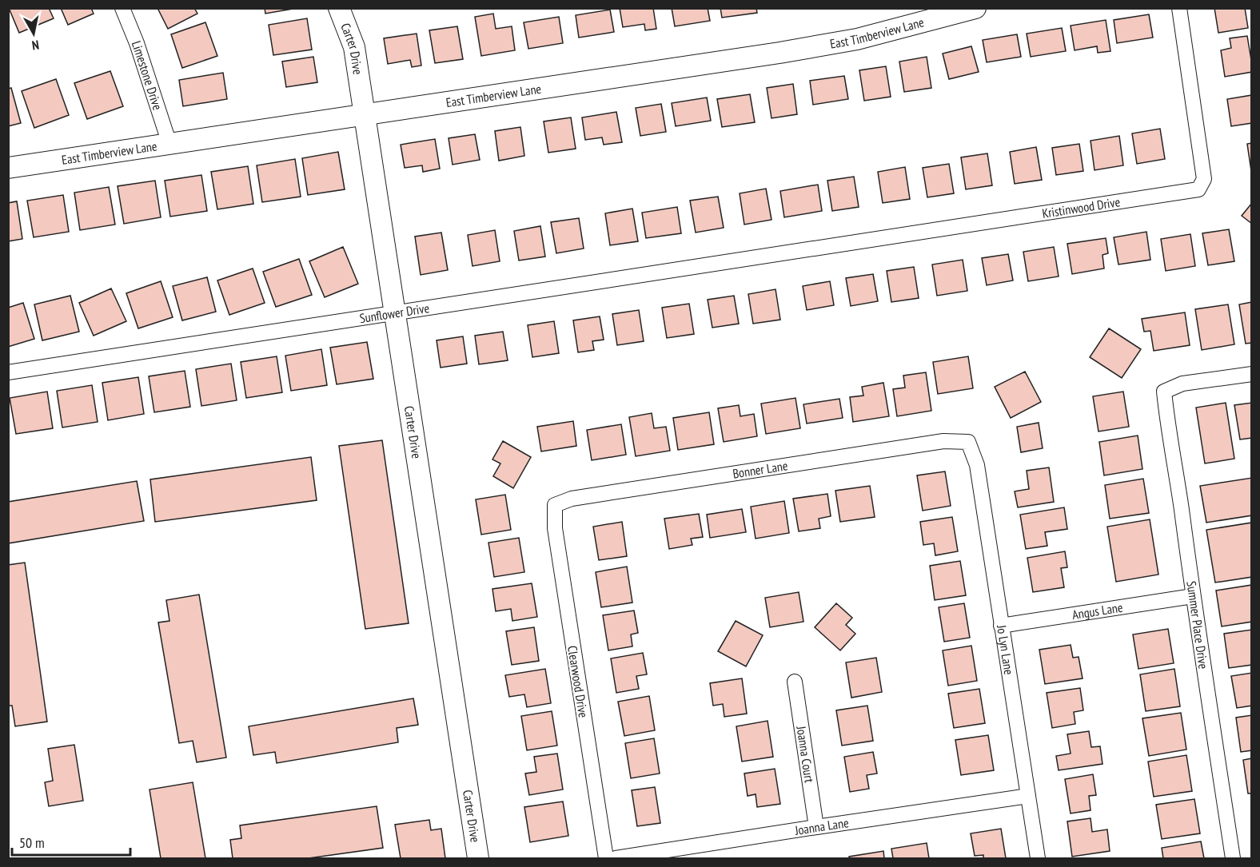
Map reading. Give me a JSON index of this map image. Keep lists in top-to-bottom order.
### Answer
{
  "streets": {
    "street": [
      "East Timberview Lane",
      "Carter Drive",
      "Limestone Drive",
      "Kristinwood Drive",
      "Sunflower Drive",
      "Bonner Lane",
      "Angus Lane",
      "Summer Place Drive",
      "Jo Lyn Lane",
      "Clearwood Drive",
      "Joanna Court",
      "Joanna Lane"
    ]
  },
  "crossings": [
    ["East Timberview Lane", "Carter Drive"],
    ["East Timberview Lane", "Limestone Drive"],
    ["Carter Drive", "Sunflower Drive"],
    ["Kristinwood Drive", "Sunflower Drive"],
    ["Bonner Lane", "Jo Lyn Lane"],
    ["Bonner Lane", "Clearwood Drive"],
    ["Angus Lane", "Summer Place Drive"],
    ["Angus Lane", "Jo Lyn Lane"],
    ["Jo Lyn Lane", "Joanna Lane"],
    ["Joanna Court", "Joanna Lane"]
  ],
  "scale_bar": "50 m",
  "north": "bottom"
}
